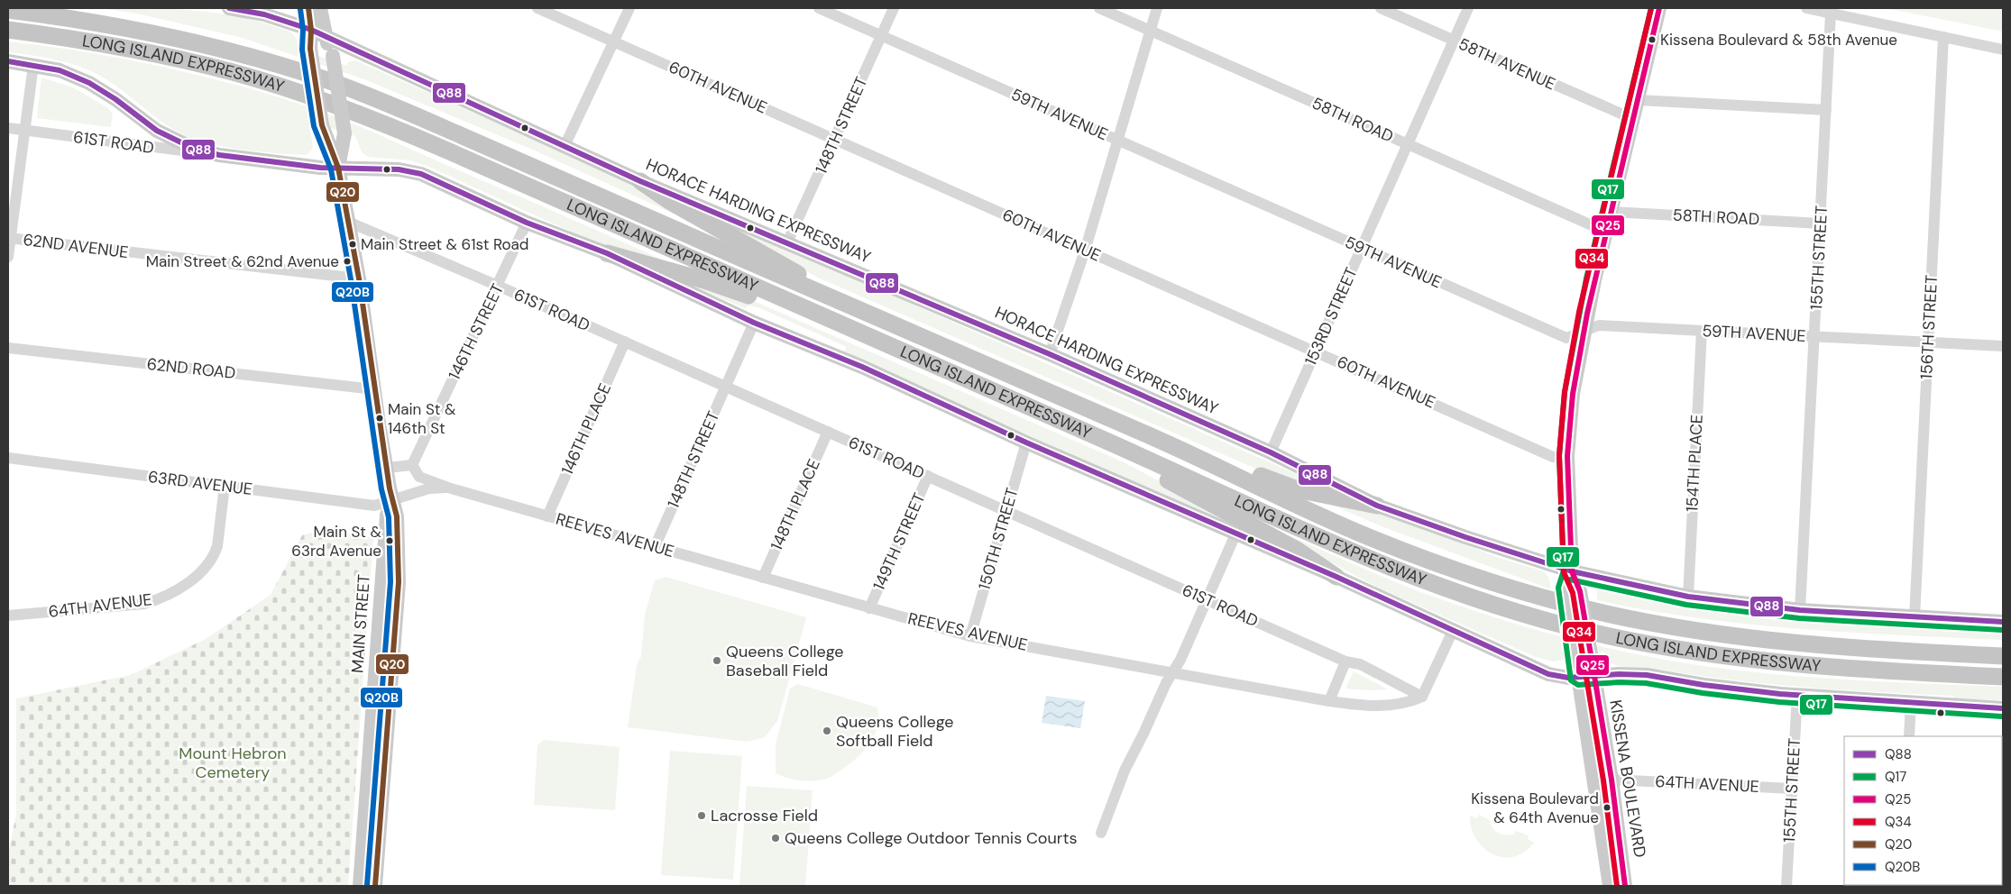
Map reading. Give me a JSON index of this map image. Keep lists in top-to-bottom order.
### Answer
{
  "streets": {
    "highway": ["LONG ISLAND EXPRESSWAY"],
    "main road": ["HORACE HARDING EXPRESSWAY", "MAIN STREET", "KISSENA BOULEVARD"],
    "street": [
      "58TH AVENUE",
      "60TH AVENUE",
      "59TH AVENUE",
      "58TH ROAD",
      "148TH STREET",
      "61ST ROAD",
      "62ND AVENUE",
      "155TH STREET",
      "153RD STREET",
      "156TH STREET",
      "146TH STREET",
      "62ND ROAD",
      "146TH PLACE",
      "154TH PLACE",
      "63RD AVENUE",
      "148TH PLACE",
      "REEVES AVENUE",
      "150TH STREET",
      "149TH STREET",
      "64TH AVENUE"
    ]
  },
  "crossings": [
    ["58TH AVENUE", "153RD STREET"],
    ["58TH AVENUE", "KISSENA BOULEVARD"],
    ["60TH AVENUE", "148TH STREET"],
    ["60TH AVENUE", "153RD STREET"],
    ["60TH AVENUE", "KISSENA BOULEVARD"],
    ["59TH AVENUE", "148TH STREET"],
    ["59TH AVENUE", "155TH STREET"],
    ["59TH AVENUE", "153RD STREET"],
    ["59TH AVENUE", "156TH STREET"],
    ["59TH AVENUE", "154TH PLACE"],
    ["59TH AVENUE", "KISSENA BOULEVARD"],
    ["58TH ROAD", "155TH STREET"],
    ["58TH ROAD", "153RD STREET"],
    ["58TH ROAD", "KISSENA BOULEVARD"],
    ["148TH STREET", "61ST ROAD"],
    ["148TH STREET", "HORACE HARDING EXPRESSWAY"],
    ["148TH STREET", "REEVES AVENUE"],
    ["61ST ROAD", "146TH STREET"],
    ["61ST ROAD", "146TH PLACE"],
    ["61ST ROAD", "148TH PLACE"],
    ["61ST ROAD", "REEVES AVENUE"],
    ["61ST ROAD", "150TH STREET"],
    ["61ST ROAD", "149TH STREET"],
    ["61ST ROAD", "MAIN STREET"],
    ["HORACE HARDING EXPRESSWAY", "155TH STREET"],
    ["HORACE HARDING EXPRESSWAY", "153RD STREET"],
    ["HORACE HARDING EXPRESSWAY", "156TH STREET"],
    ["HORACE HARDING EXPRESSWAY", "154TH PLACE"],
    ["HORACE HARDING EXPRESSWAY", "MAIN STREET"],
    ["HORACE HARDING EXPRESSWAY", "KISSENA BOULEVARD"],
    ["62ND AVENUE", "MAIN STREET"],
    ["155TH STREET", "64TH AVENUE"],
    ["146TH STREET", "REEVES AVENUE"],
    ["62ND ROAD", "MAIN STREET"],
    ["146TH PLACE", "REEVES AVENUE"],
    ["63RD AVENUE", "REEVES AVENUE"],
    ["63RD AVENUE", "64TH AVENUE"],
    ["63RD AVENUE", "MAIN STREET"],
    ["148TH PLACE", "REEVES AVENUE"],
    ["REEVES AVENUE", "150TH STREET"],
    ["REEVES AVENUE", "149TH STREET"],
    ["REEVES AVENUE", "MAIN STREET"],
    ["64TH AVENUE", "KISSENA BOULEVARD"]
  ],
  "parks": ["Mount Hebron Cemetery"],
  "places": [
    "Kissena Boulevard & 58th Avenue",
    "Main Street & 61st Road",
    "Main Street & 62nd Avenue",
    "Main St & 146th St",
    "Main St & 63rd Avenue",
    "Queens College Baseball Field",
    "Queens College Softball Field",
    "Kissena Boulevard & 64th Avenue",
    "Lacrosse Field",
    "Queens College Outdoor Tennis Courts"
  ],
  "lines": [
    "transit line Q88",
    "transit line Q17",
    "transit line Q25",
    "transit line Q34",
    "transit line Q20",
    "transit line Q20B"
  ],
  "legend": [
    "Q88",
    "Q17",
    "Q25",
    "Q34",
    "Q20",
    "Q20B"
  ]
}
